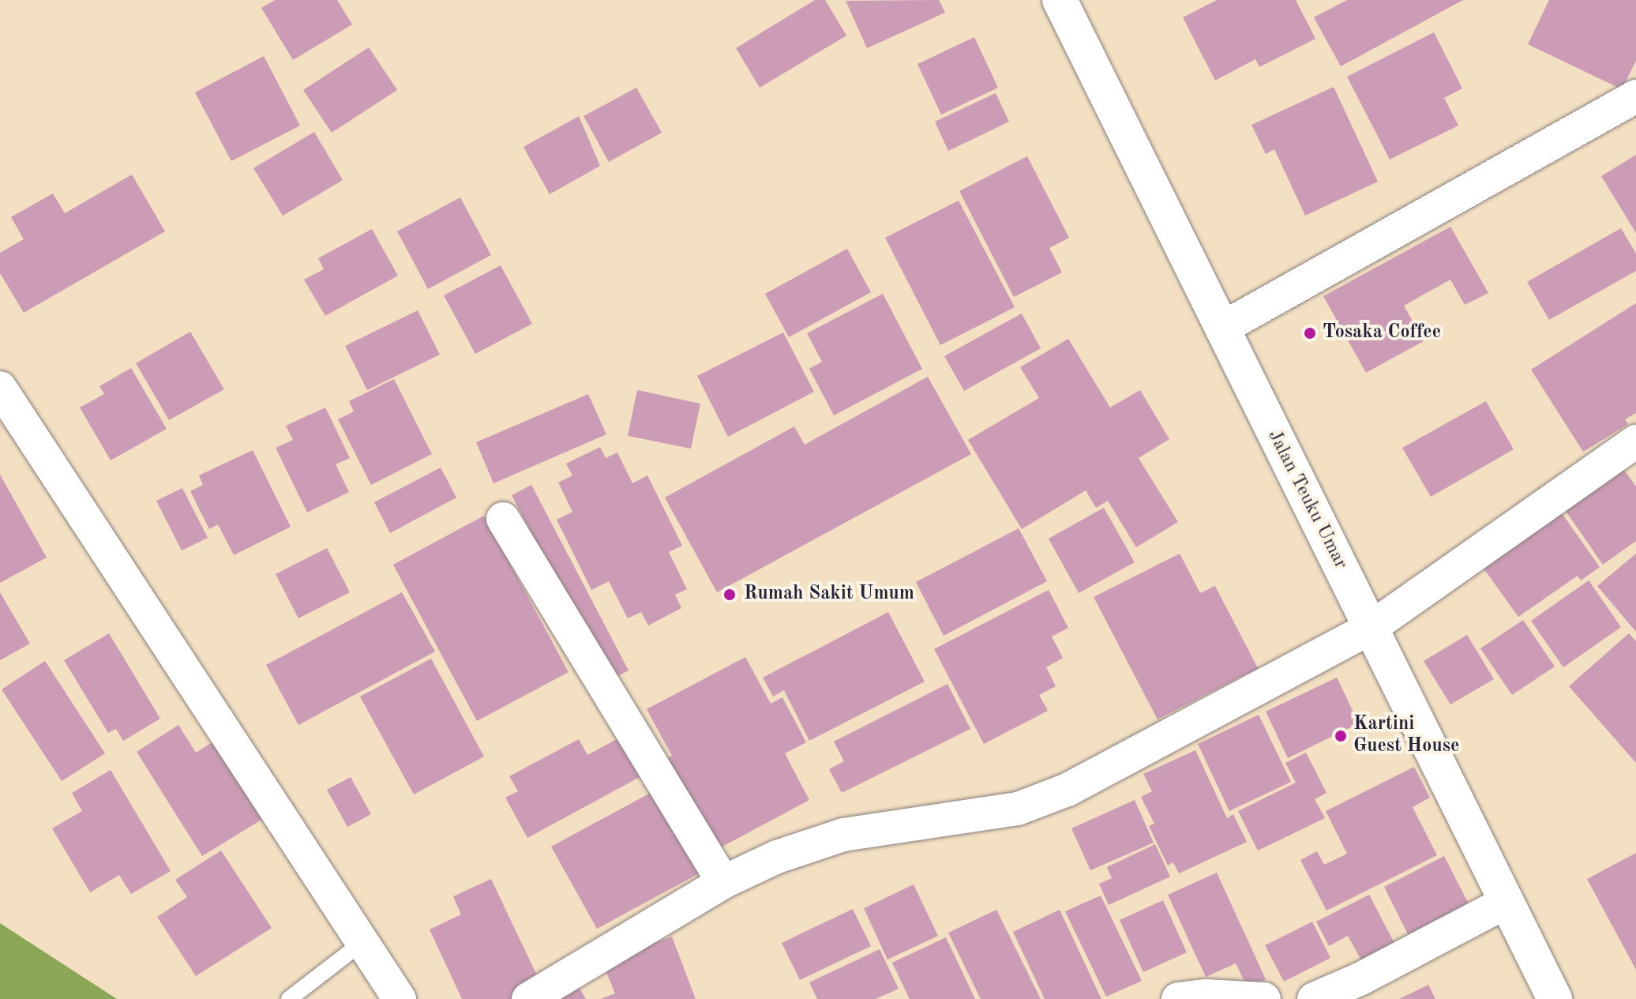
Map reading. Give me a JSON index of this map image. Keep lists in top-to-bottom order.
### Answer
{
  "streets": {
    "main road": ["Jalan Teuku Umar"]
  },
  "places": ["Tosaka Coffee", "Rumah Sakit Umum", "Kartini Guest House"]
}
